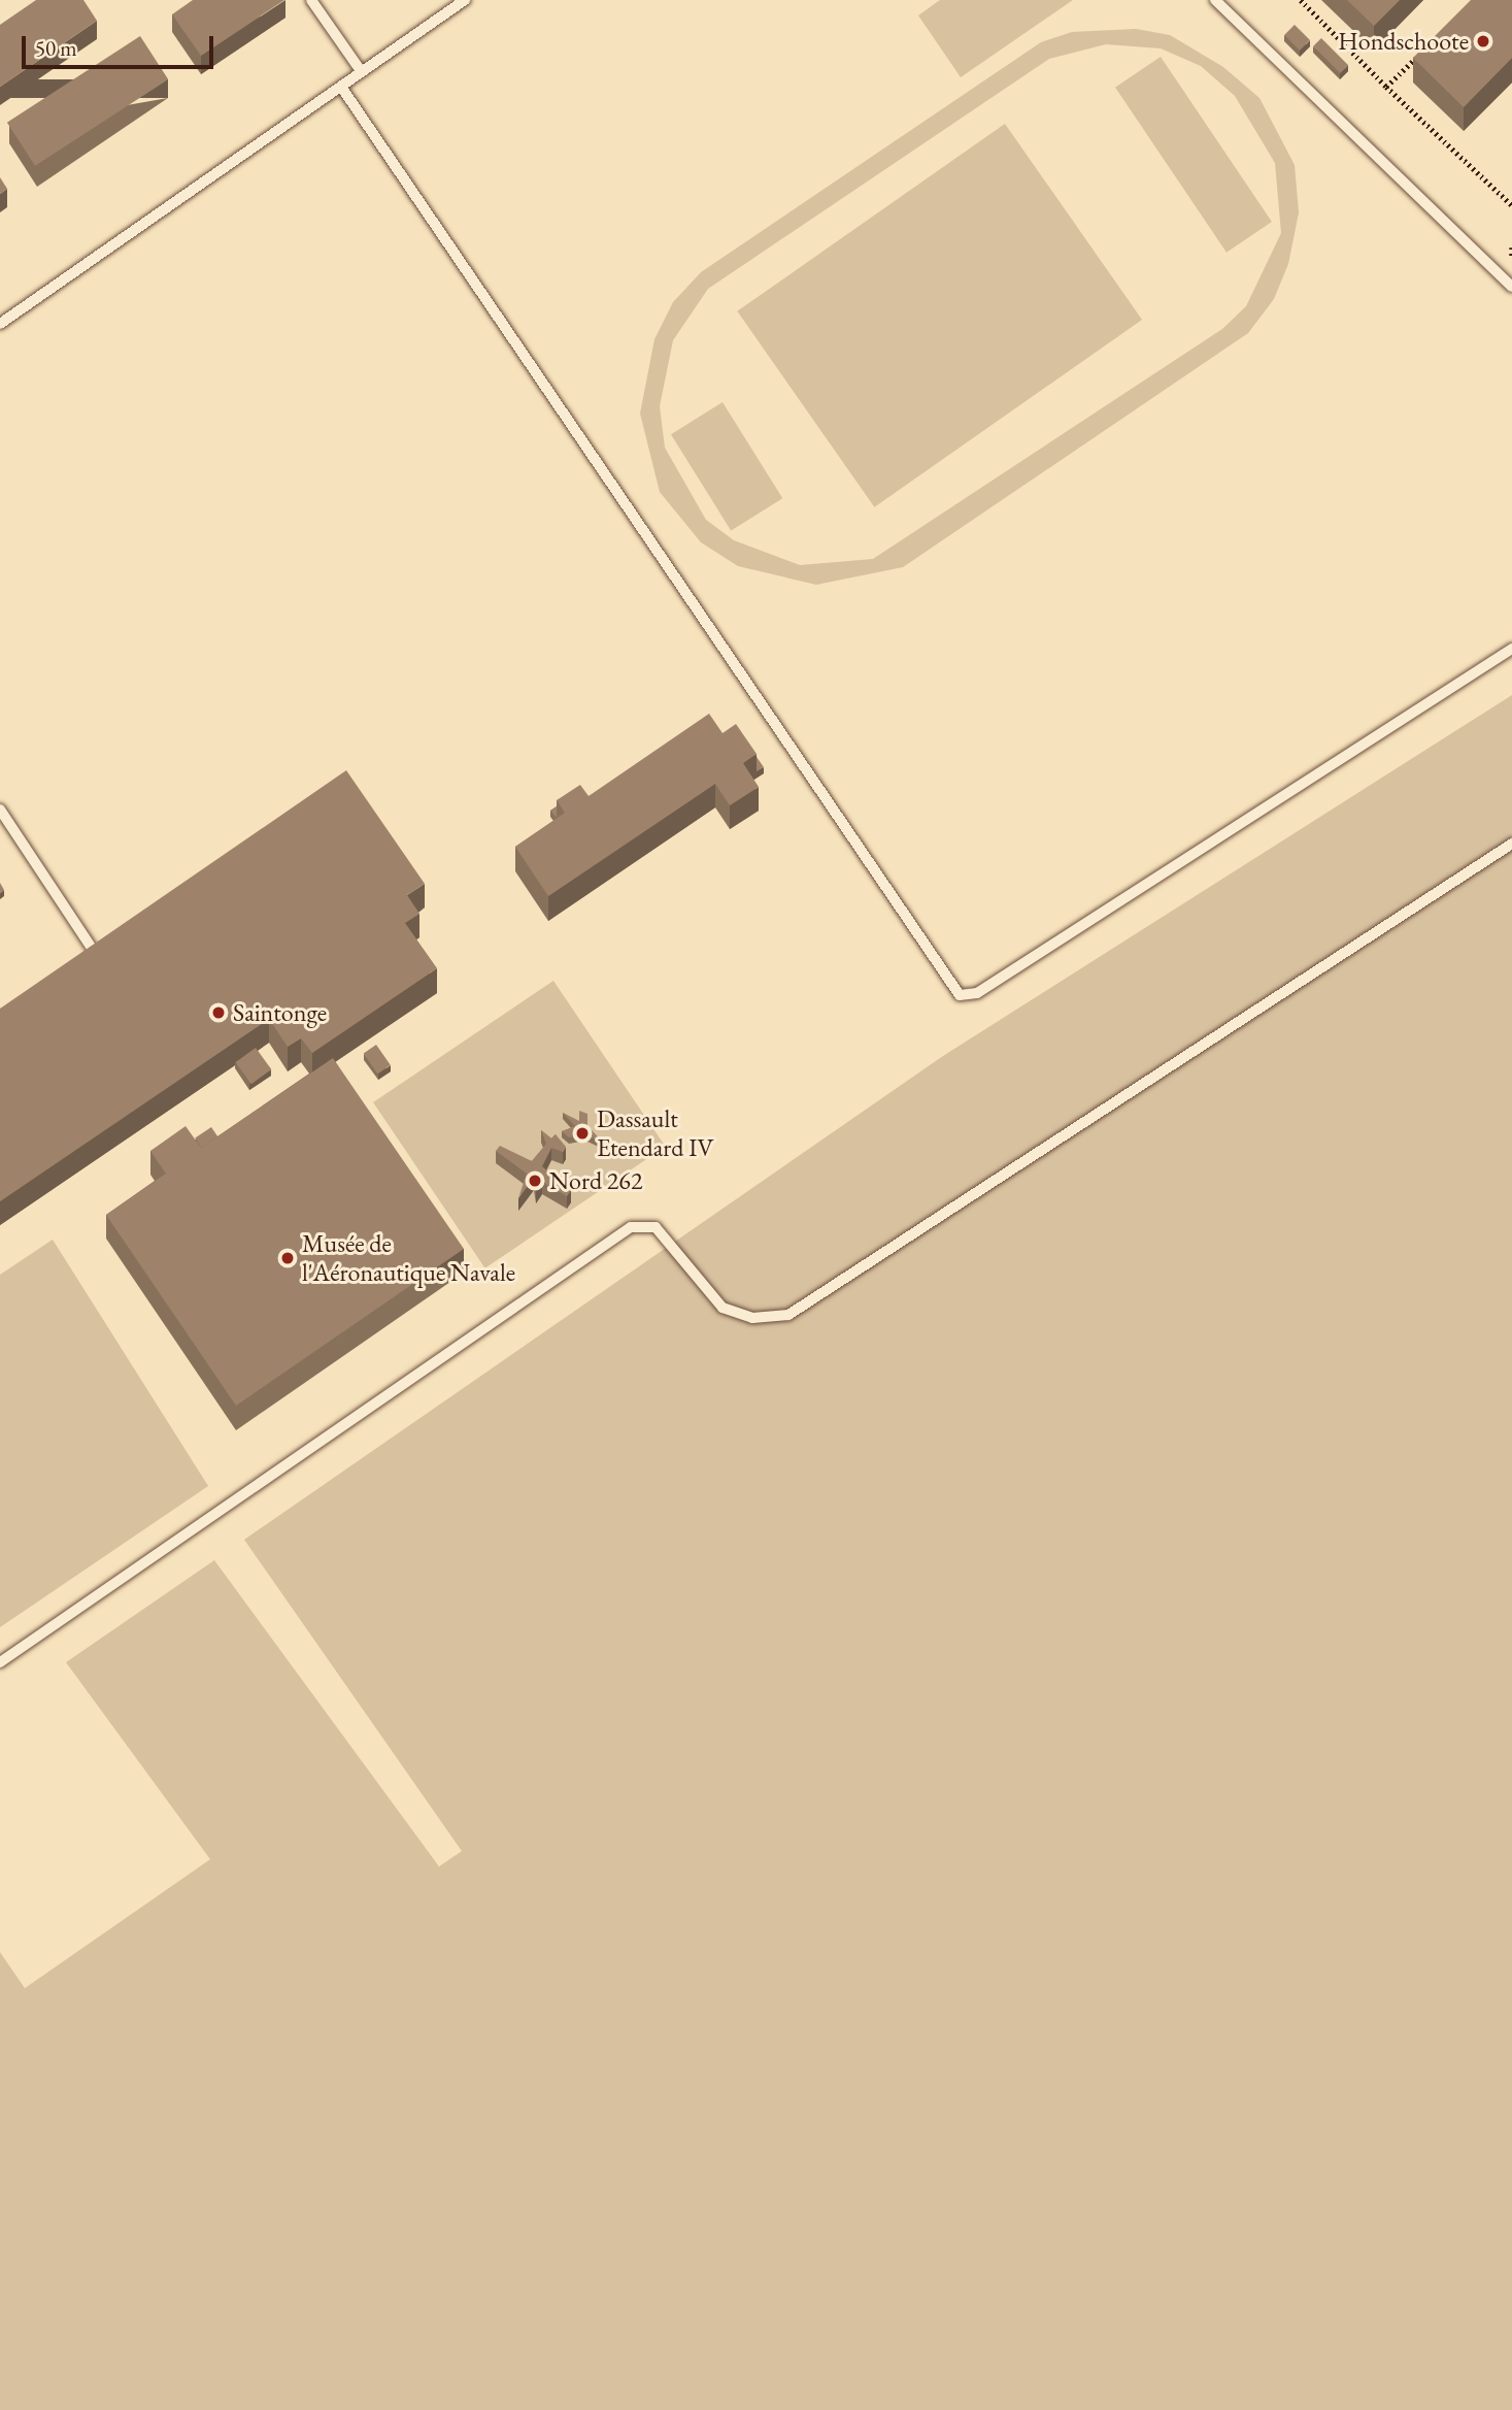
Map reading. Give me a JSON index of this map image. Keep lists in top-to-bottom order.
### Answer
{
  "places": [
    "Hondschoote",
    "Saintonge",
    "Dassault Etendard IV",
    "Nord 262",
    "Musée de l'Aéronautique Navale"
  ],
  "scale_bar": "50 m"
}
